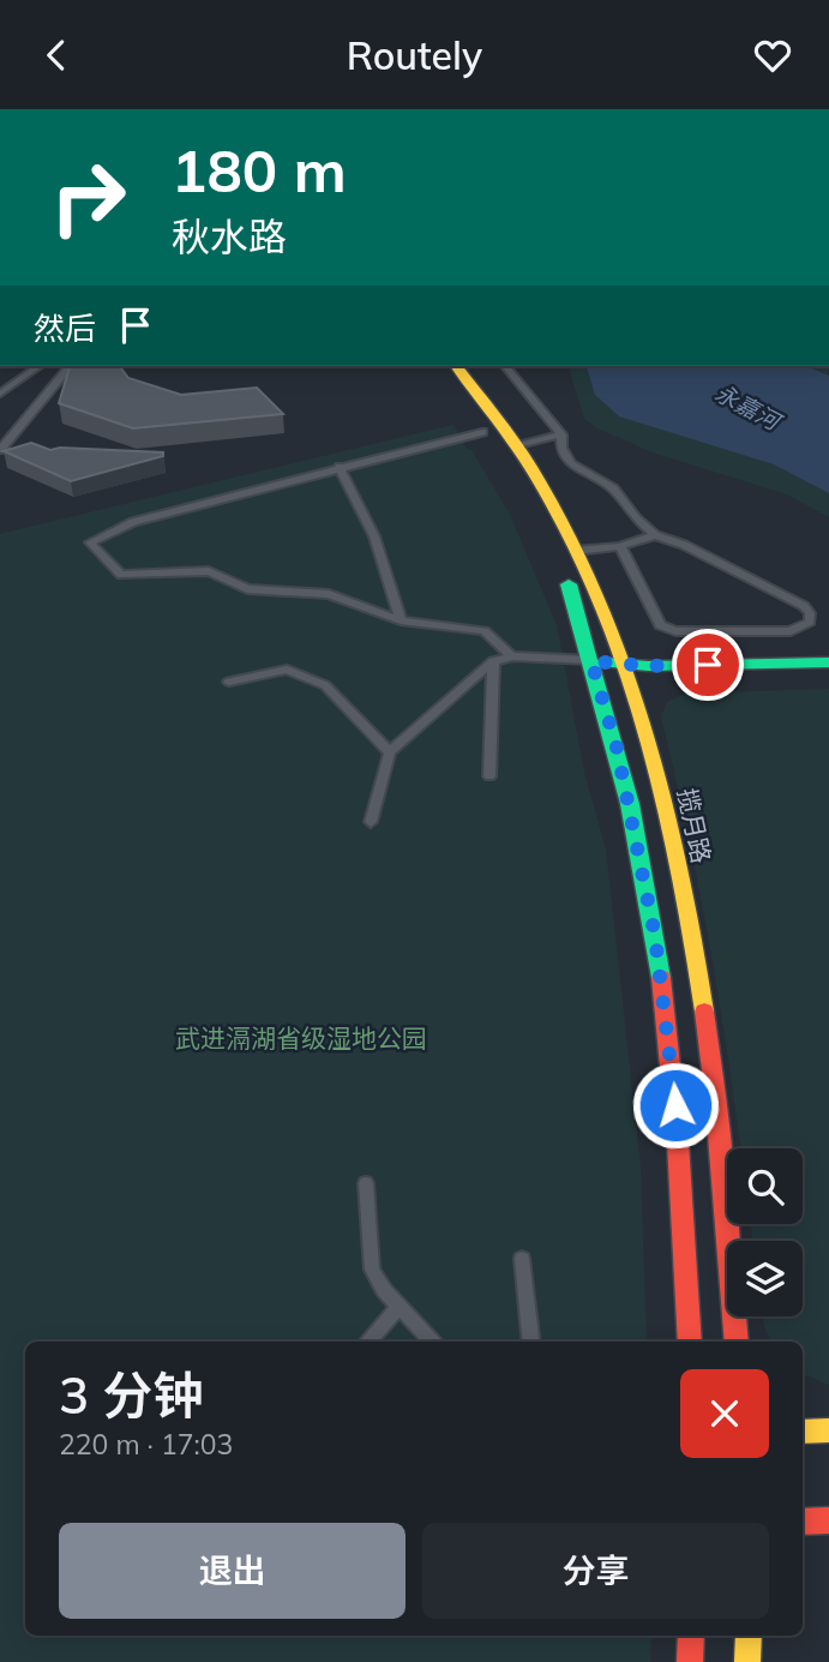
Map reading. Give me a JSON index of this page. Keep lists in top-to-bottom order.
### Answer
{
  "streets": {
    "street": ["揽月路"]
  },
  "water": ["永嘉河"],
  "parks": ["武进滆湖省级湿地公园"],
  "page": {
    "header": "Routely",
    "turn": ["180 m", "秋水路"],
    "then": "然后",
    "heading": ["3 分钟", "220 m · 17:03"],
    "buttons": ["退出", "分享"]
  }
}
